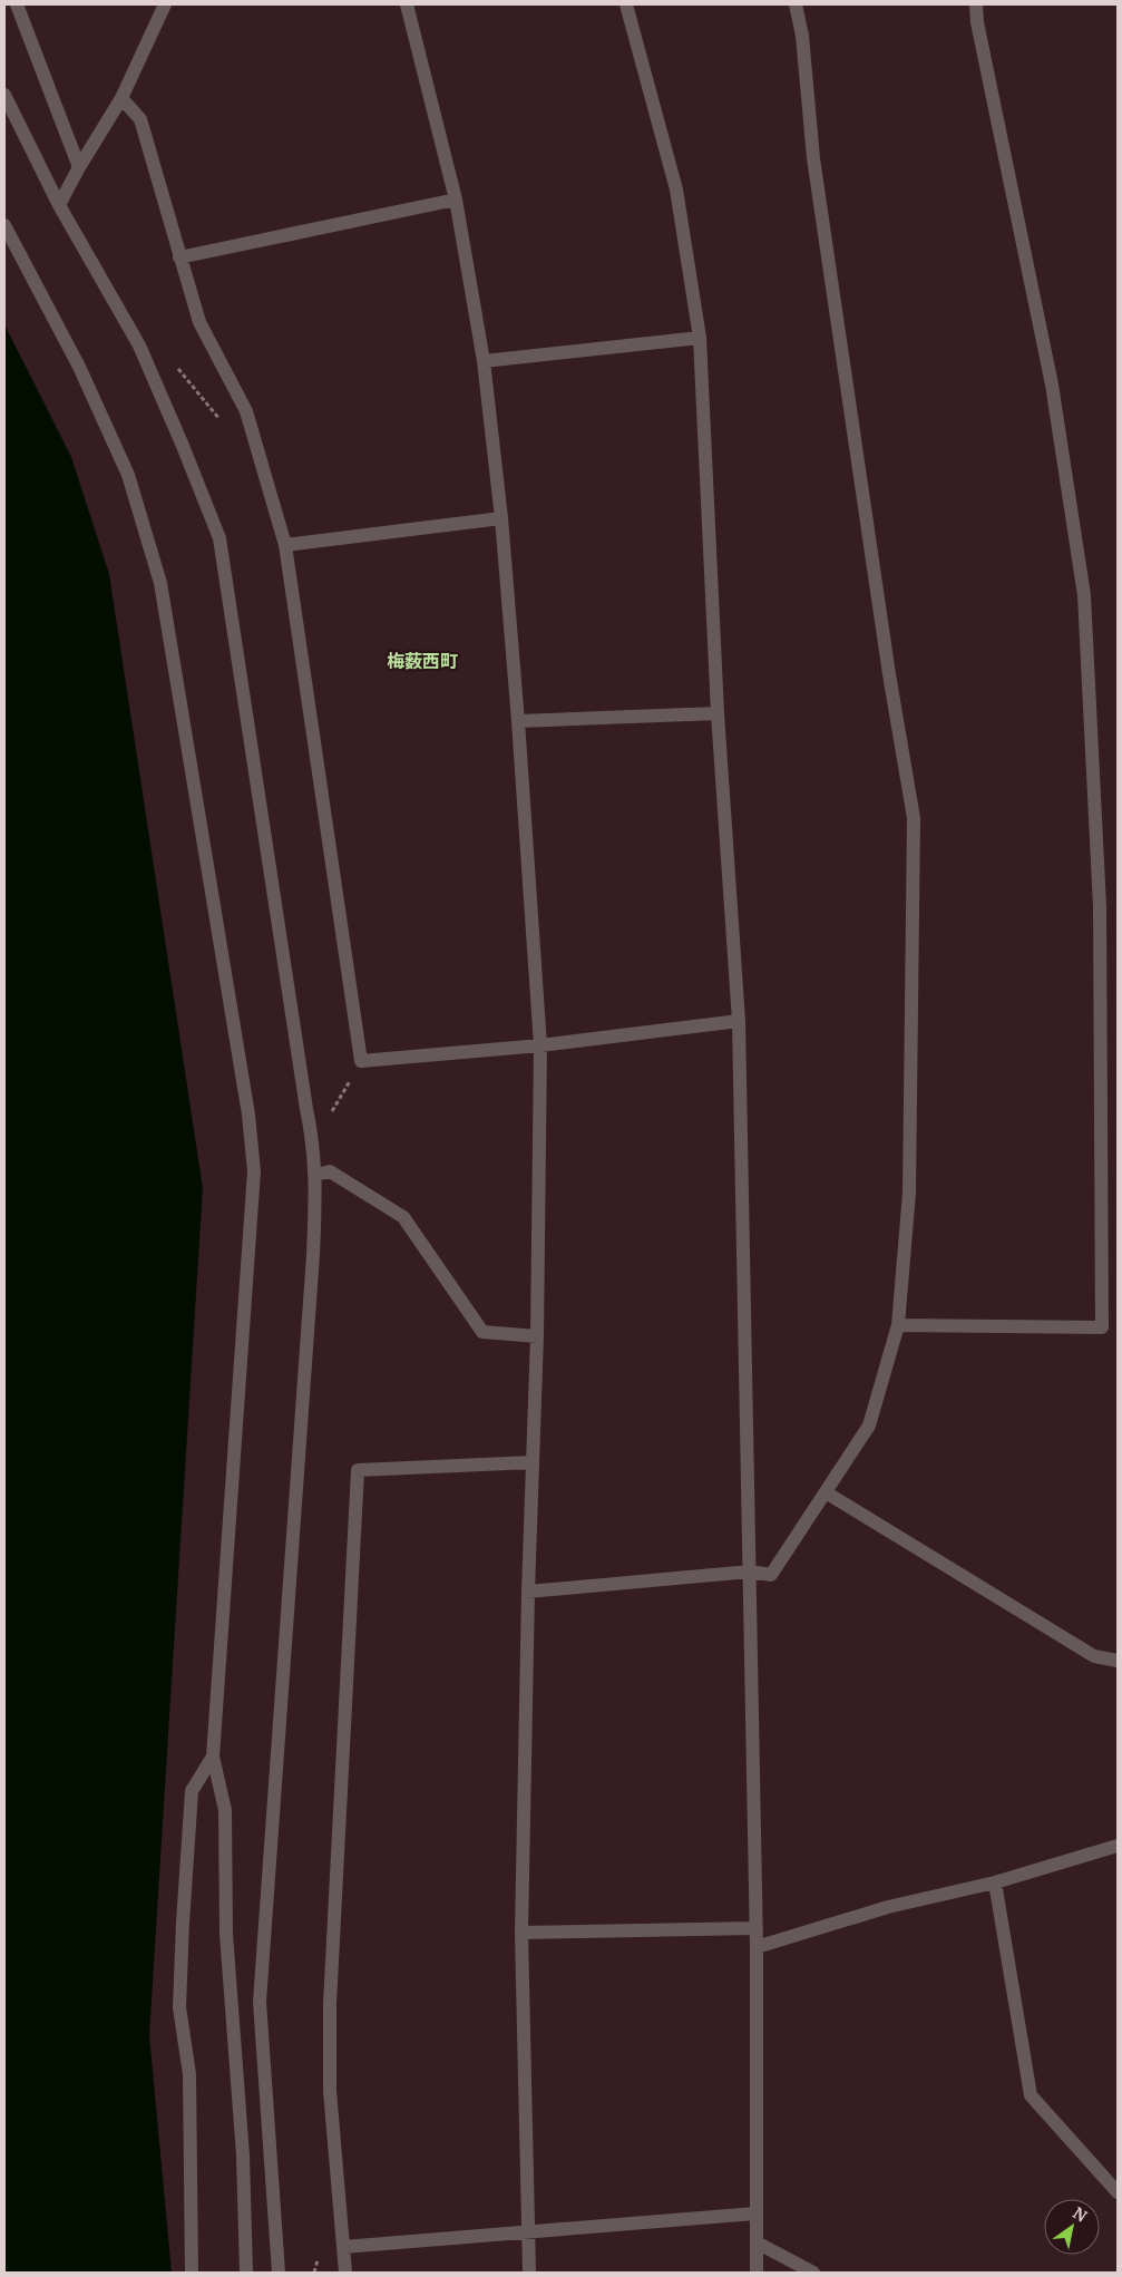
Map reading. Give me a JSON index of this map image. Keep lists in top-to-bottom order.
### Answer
{
  "districts": ["梅薮西町"],
  "north": "top right"
}
